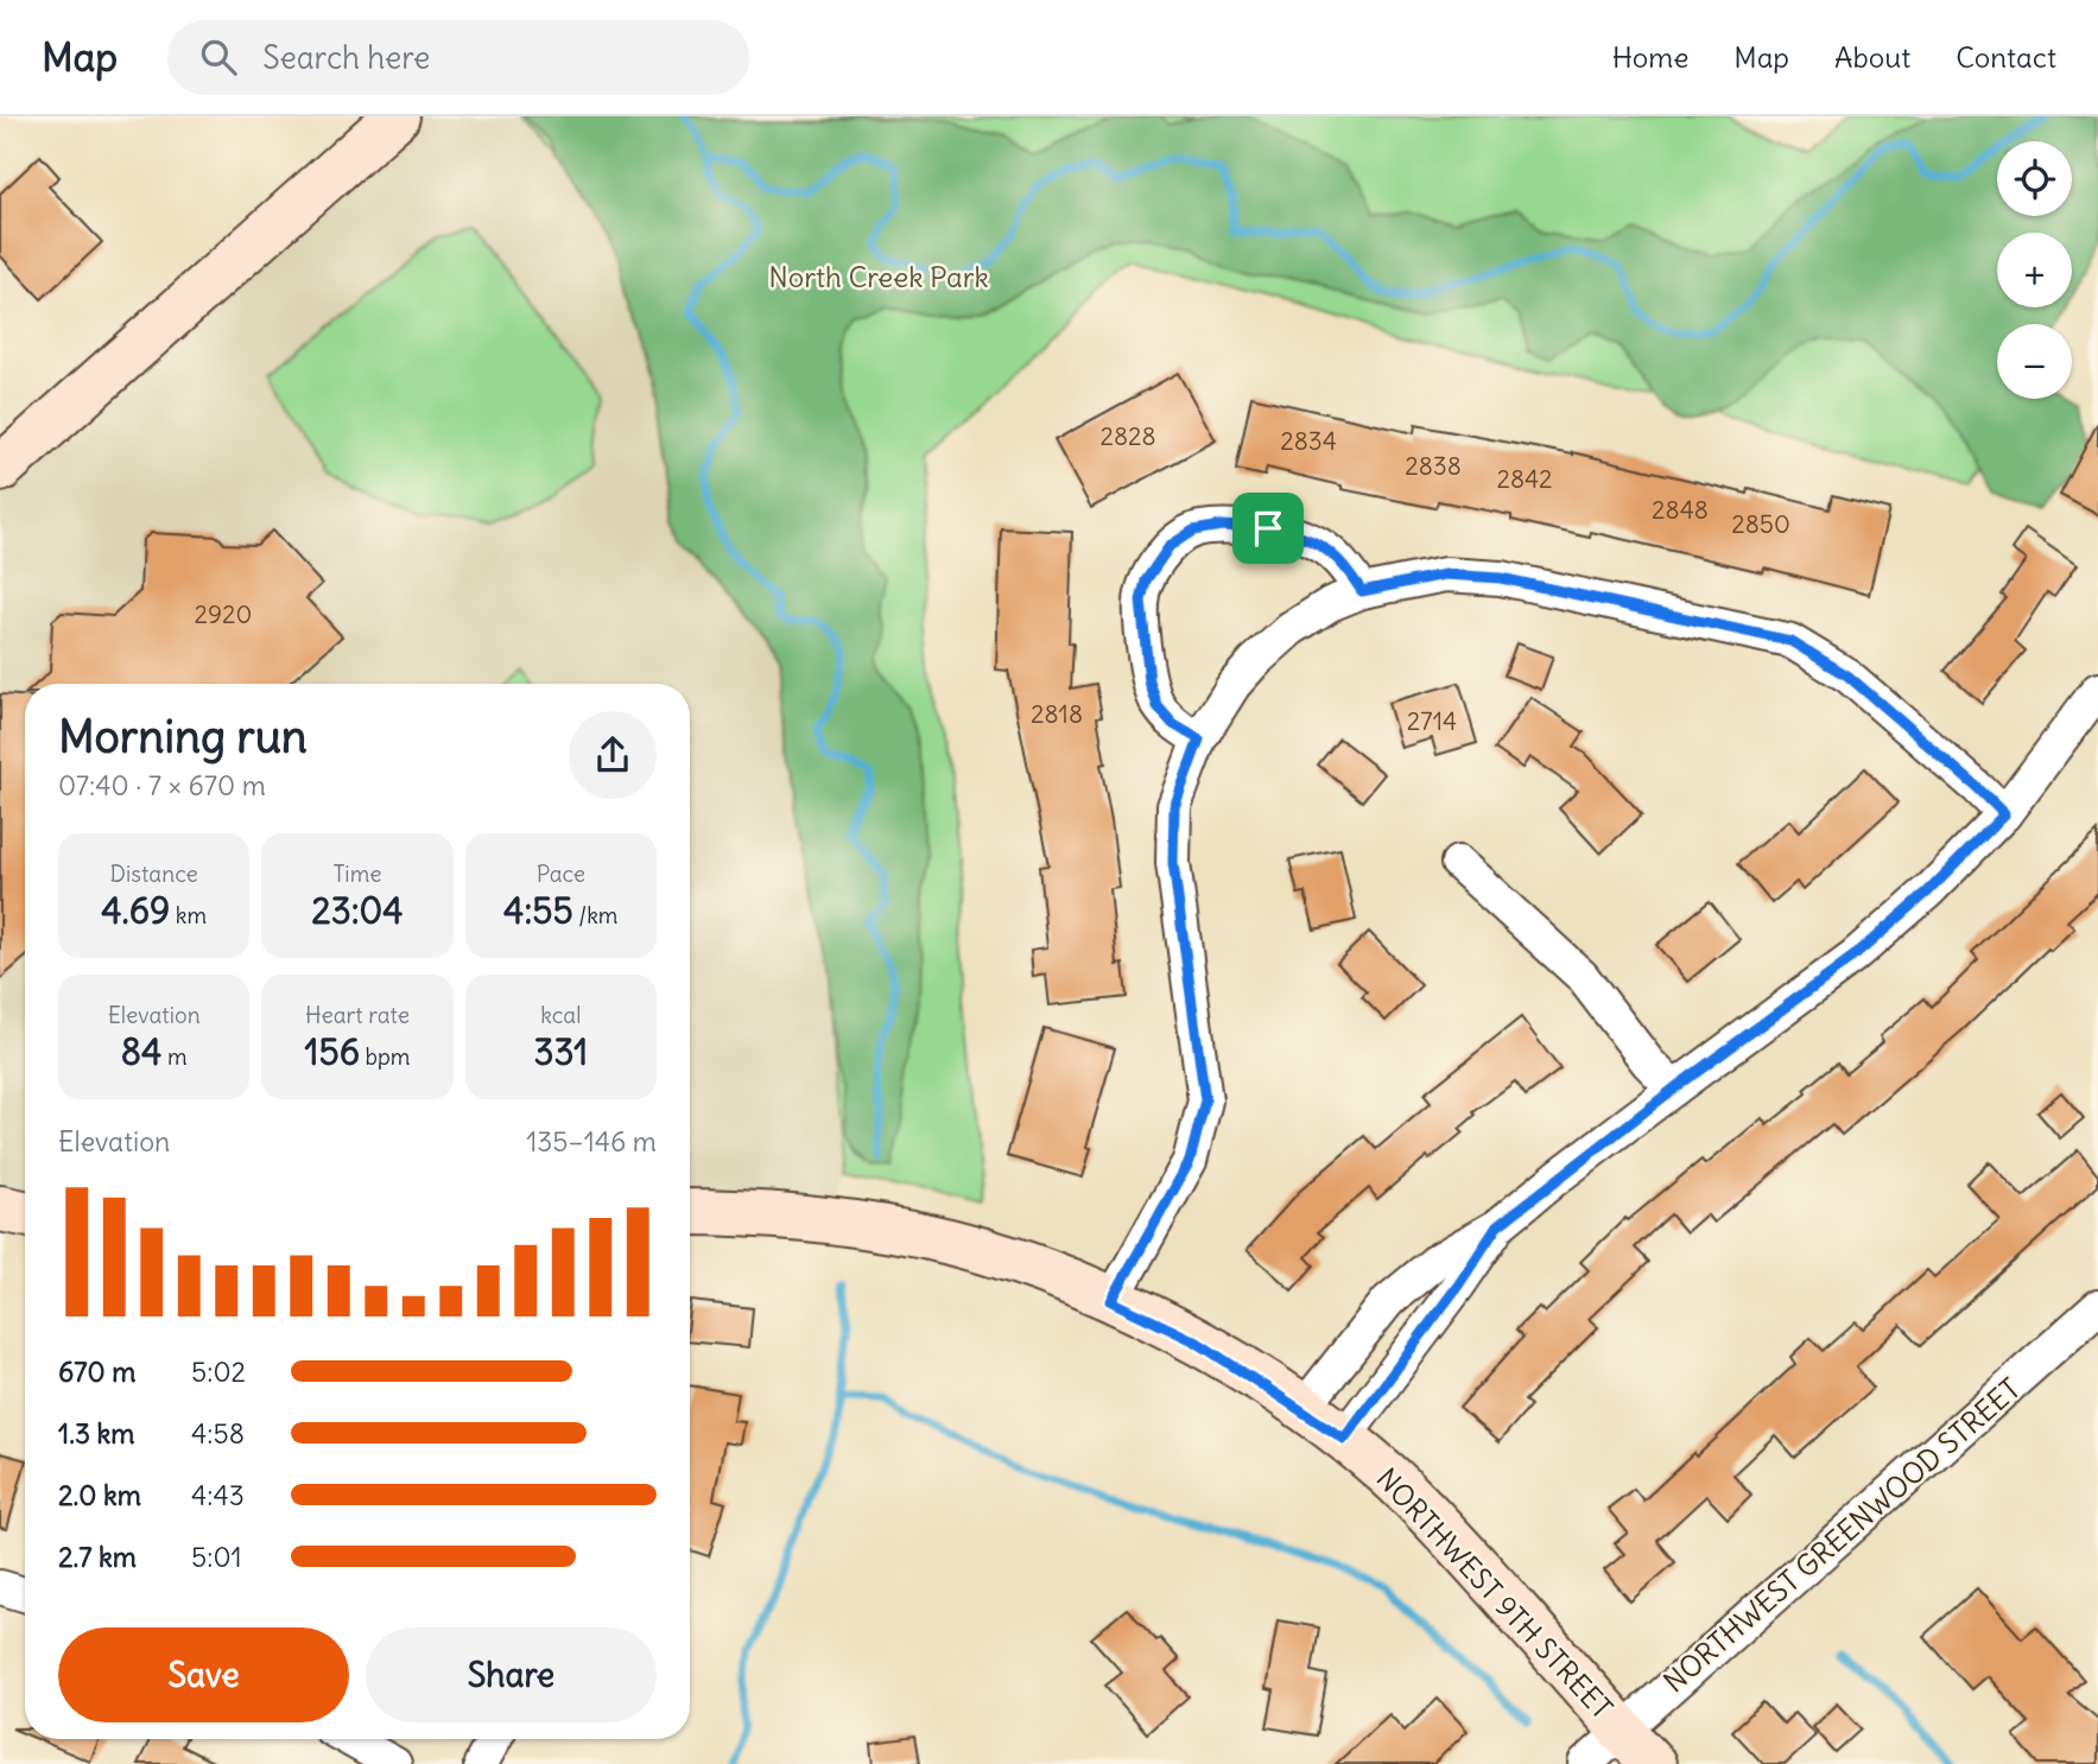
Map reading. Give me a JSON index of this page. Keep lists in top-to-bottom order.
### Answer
{
  "streets": {
    "street": ["NORTHWEST GREENWOOD STREET", "NORTHWEST 9TH STREET"]
  },
  "crossings": [
    ["NORTHWEST GREENWOOD STREET", "NORTHWEST 9TH STREET"]
  ],
  "parks": ["North Creek Park"],
  "house_numbers": [
    "2828",
    "2834",
    "2838",
    "2842",
    "2848",
    "2850",
    "2920",
    "2818",
    "2714"
  ],
  "page": {
    "header": "Map",
    "search": "Search here",
    "nav": [
      "Home",
      "Map",
      "About",
      "Contact"
    ],
    "map_buttons": ["+", "−"],
    "heading": ["Morning run", "07:40 · 7 × 670 m"],
    "stats": [
      ["Distance", "4.69 km"],
      ["Time", "23:04"],
      ["Pace", "4:55 /km"],
      ["Elevation", "84 m"],
      ["Heart rate", "156 bpm"],
      ["kcal", "331"]
    ],
    "chart": ["Elevation", "135–146 m"],
    "list": [
      {
        "name": "670 m",
        "note": "5:02"
      },
      {
        "name": "1.3 km",
        "note": "4:58"
      },
      {
        "name": "2.0 km",
        "note": "4:43"
      },
      {
        "name": "2.7 km",
        "note": "5:01"
      }
    ],
    "buttons": ["Save", "Share"]
  }
}
